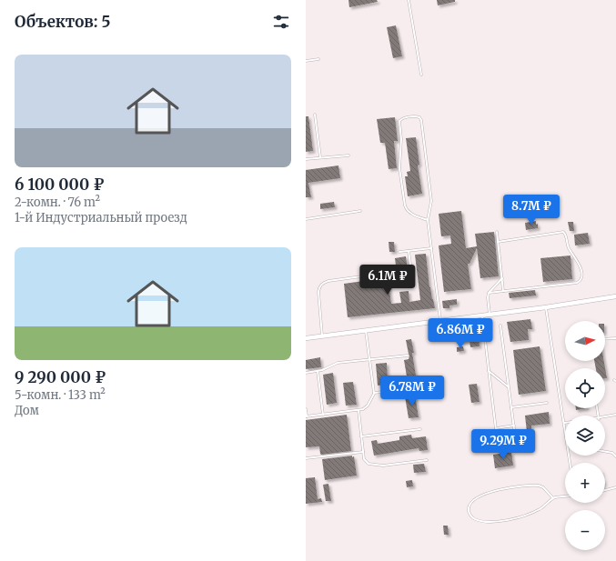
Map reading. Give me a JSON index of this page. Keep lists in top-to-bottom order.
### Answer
{
  "north": "right",
  "page": {
    "heading": "Объектов: 5",
    "list": [
      {
        "name": "6 100 000 ₽",
        "note": "2-комн. · 76 m² · 1-й Индустриальный проезд"
      },
      {
        "name": "9 290 000 ₽",
        "note": "5-комн. · 133 m² · Дом"
      }
    ],
    "price": [
      "8.7M ₽",
      "6.1M ₽",
      "6.86M ₽",
      "6.78M ₽",
      "9.29M ₽"
    ],
    "map_buttons": ["+", "−"]
  }
}
